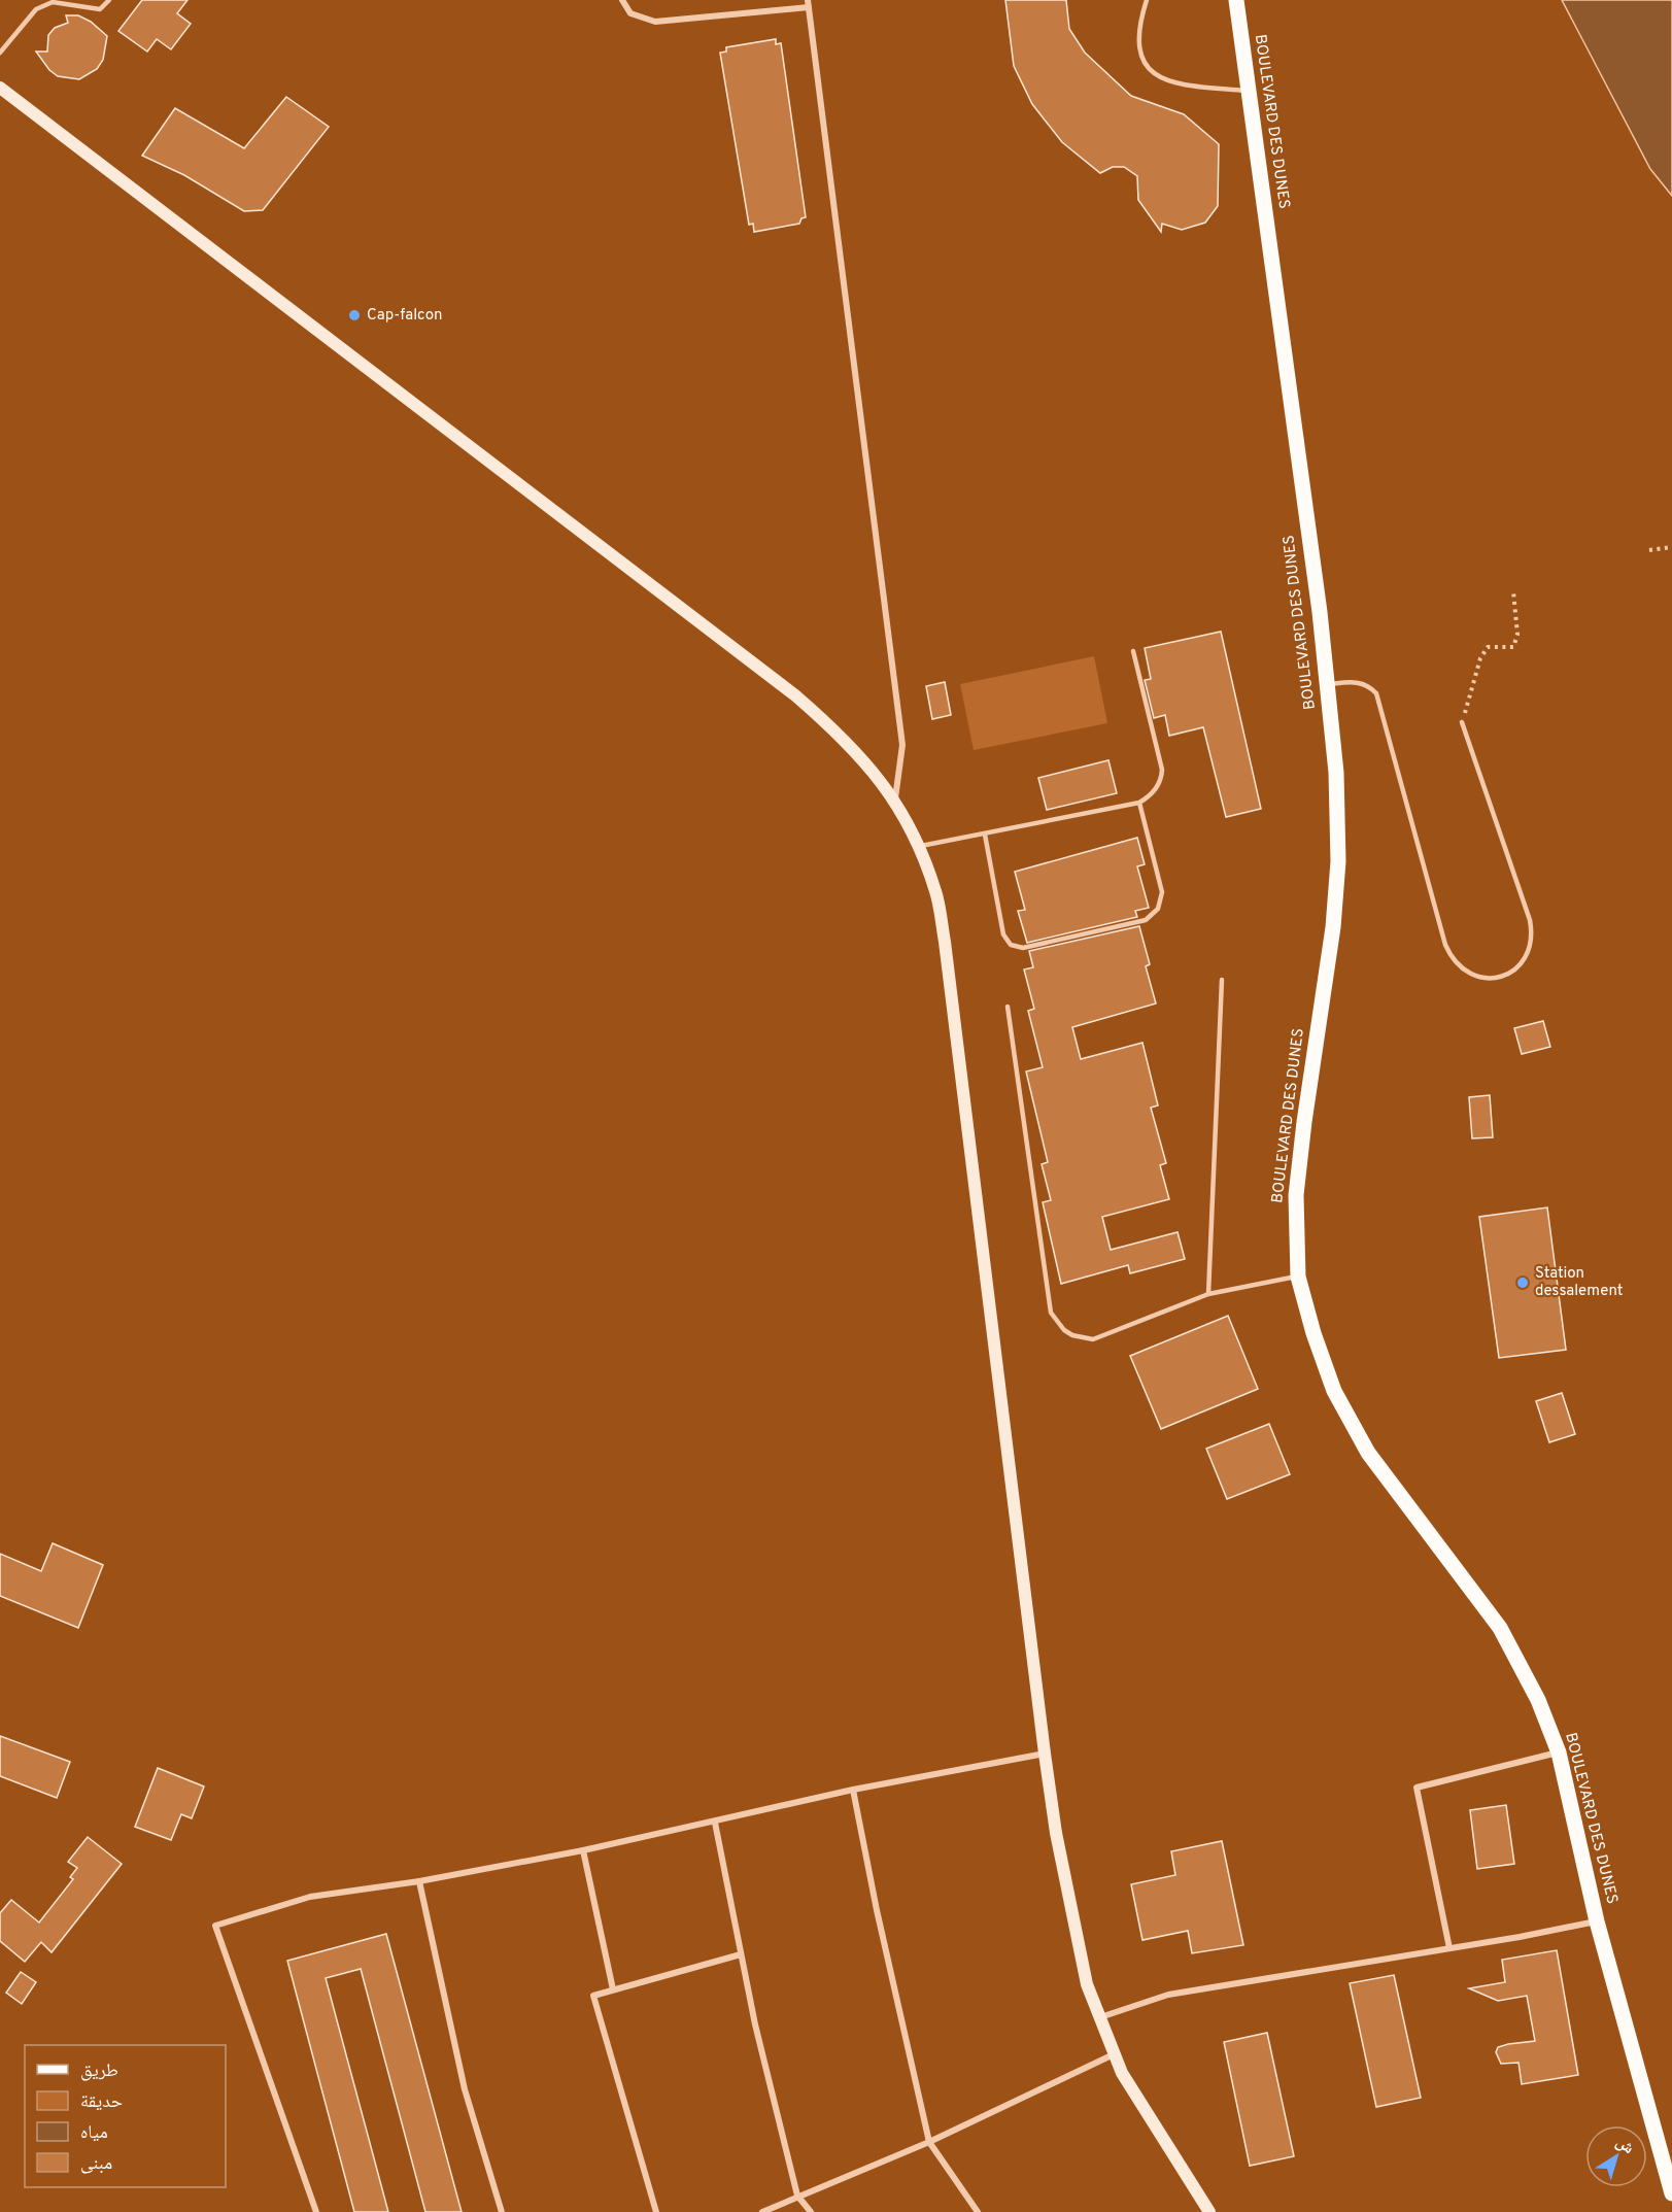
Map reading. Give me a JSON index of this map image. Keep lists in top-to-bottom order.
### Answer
{
  "streets": {
    "main road": ["BOULEVARD DES DUNES"]
  },
  "places": ["Cap-falcon", "Station dessalement"],
  "legend": [
    "طريق",
    "حديقة",
    "مياه",
    "مبنى"
  ],
  "north": "top right"
}
